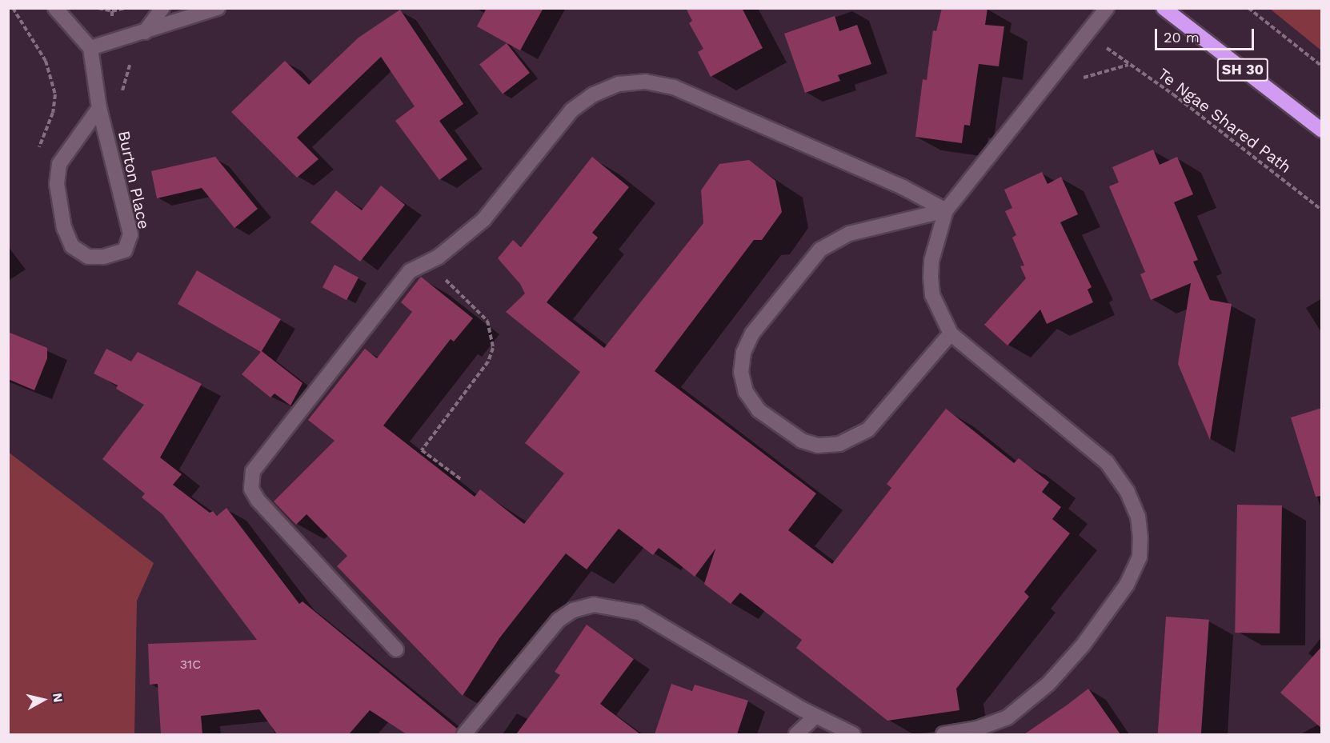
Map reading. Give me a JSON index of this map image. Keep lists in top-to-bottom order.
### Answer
{
  "streets": {
    "highway": ["SH 30"],
    "street": ["Burton Place"],
    "path": ["Te Ngae Shared Path"]
  },
  "house_numbers": ["31C"],
  "scale_bar": "20 m",
  "north": "right"
}
